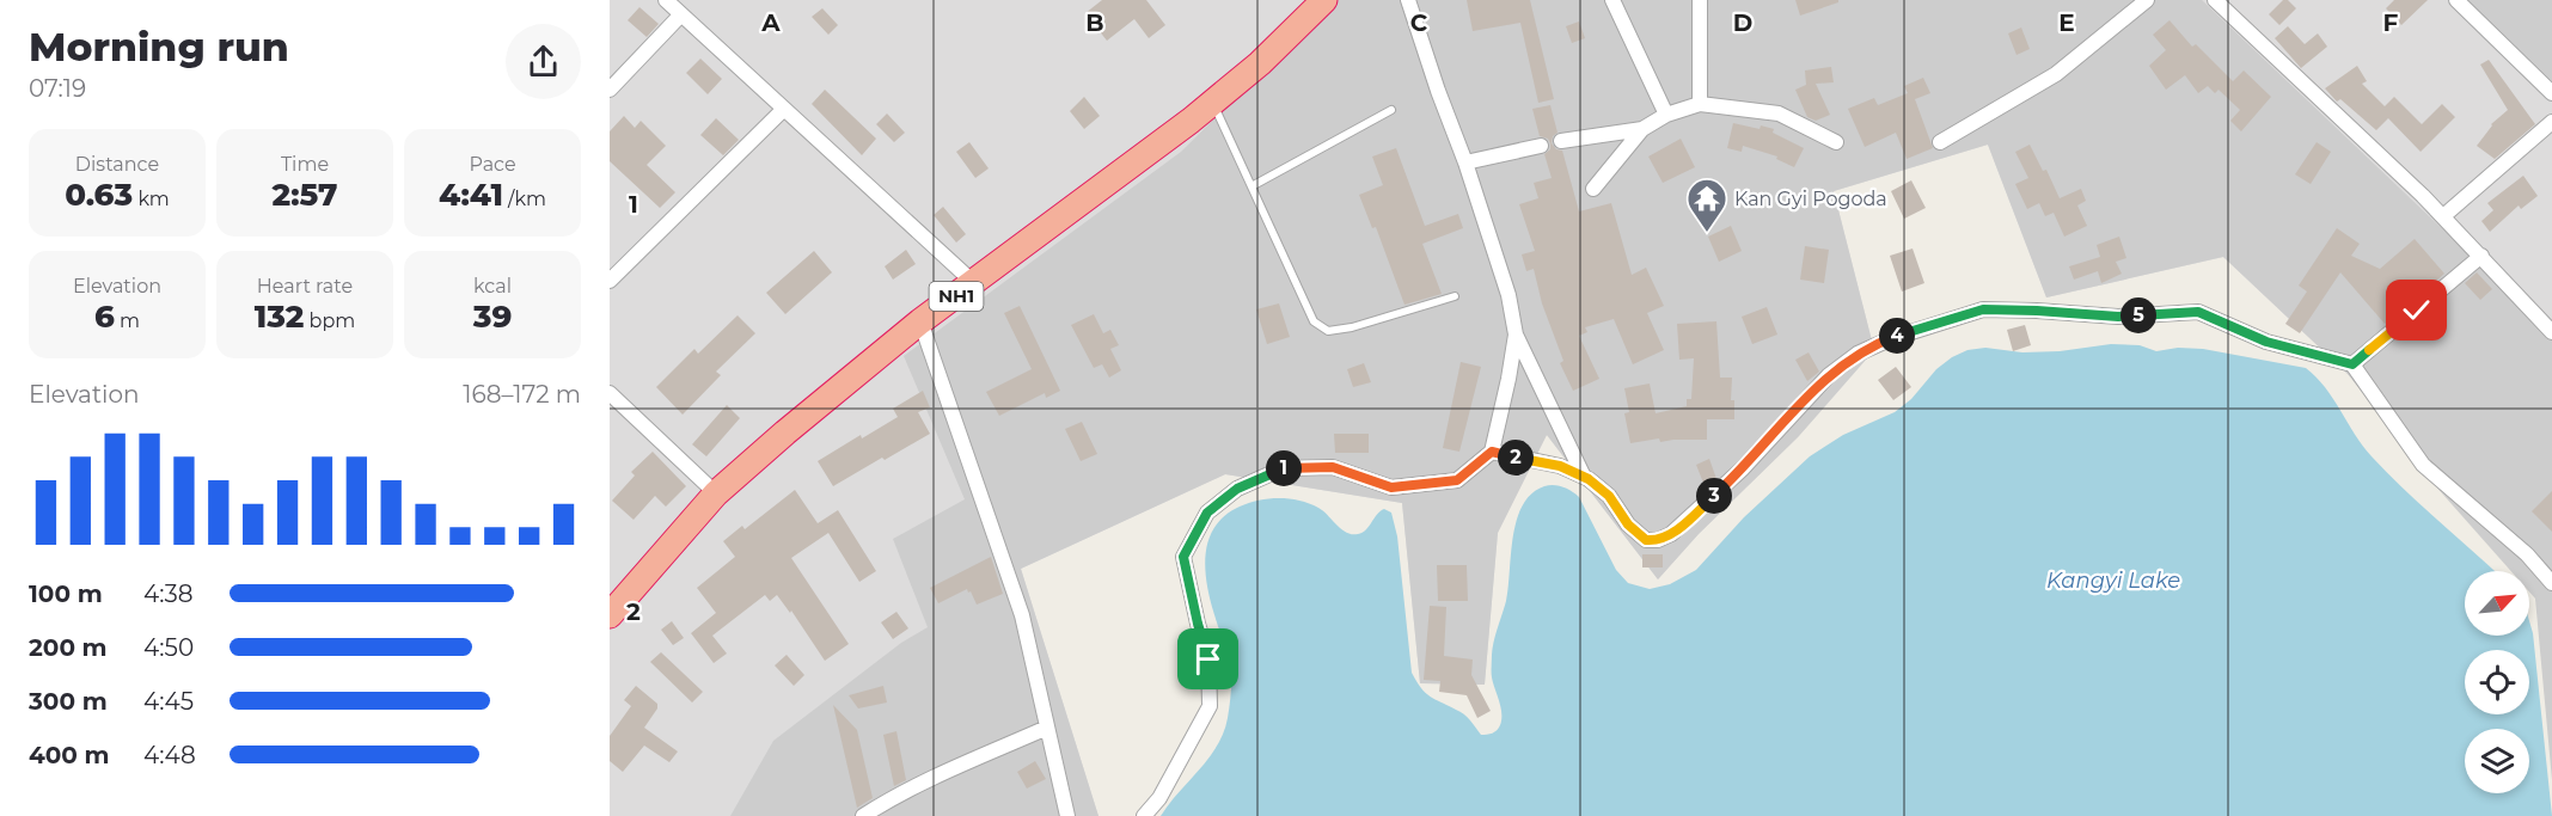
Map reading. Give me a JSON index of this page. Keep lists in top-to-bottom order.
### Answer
{
  "streets": {
    "highway": ["NH1"]
  },
  "water": ["Kangyi Lake"],
  "places": {
    "temple": ["Kan Gyi Pogoda"]
  },
  "north": "top right",
  "page": {
    "heading": ["Morning run", "07:19"],
    "stats": [
      ["Distance", "0.63 km"],
      ["Time", "2:57"],
      ["Pace", "4:41 /km"],
      ["Elevation", "6 m"],
      ["Heart rate", "132 bpm"],
      ["kcal", "39"]
    ],
    "pins": [
      "5",
      "4",
      "2",
      "1",
      "3"
    ],
    "chart": ["Elevation", "168–172 m"],
    "list": [
      {
        "name": "100 m",
        "note": "4:38"
      },
      {
        "name": "200 m",
        "note": "4:50"
      },
      {
        "name": "300 m",
        "note": "4:45"
      },
      {
        "name": "400 m",
        "note": "4:48"
      }
    ]
  },
  "grid": {
    "columns": [
      "A",
      "B",
      "C",
      "D",
      "E",
      "F"
    ],
    "rows": ["1", "2"]
  }
}
